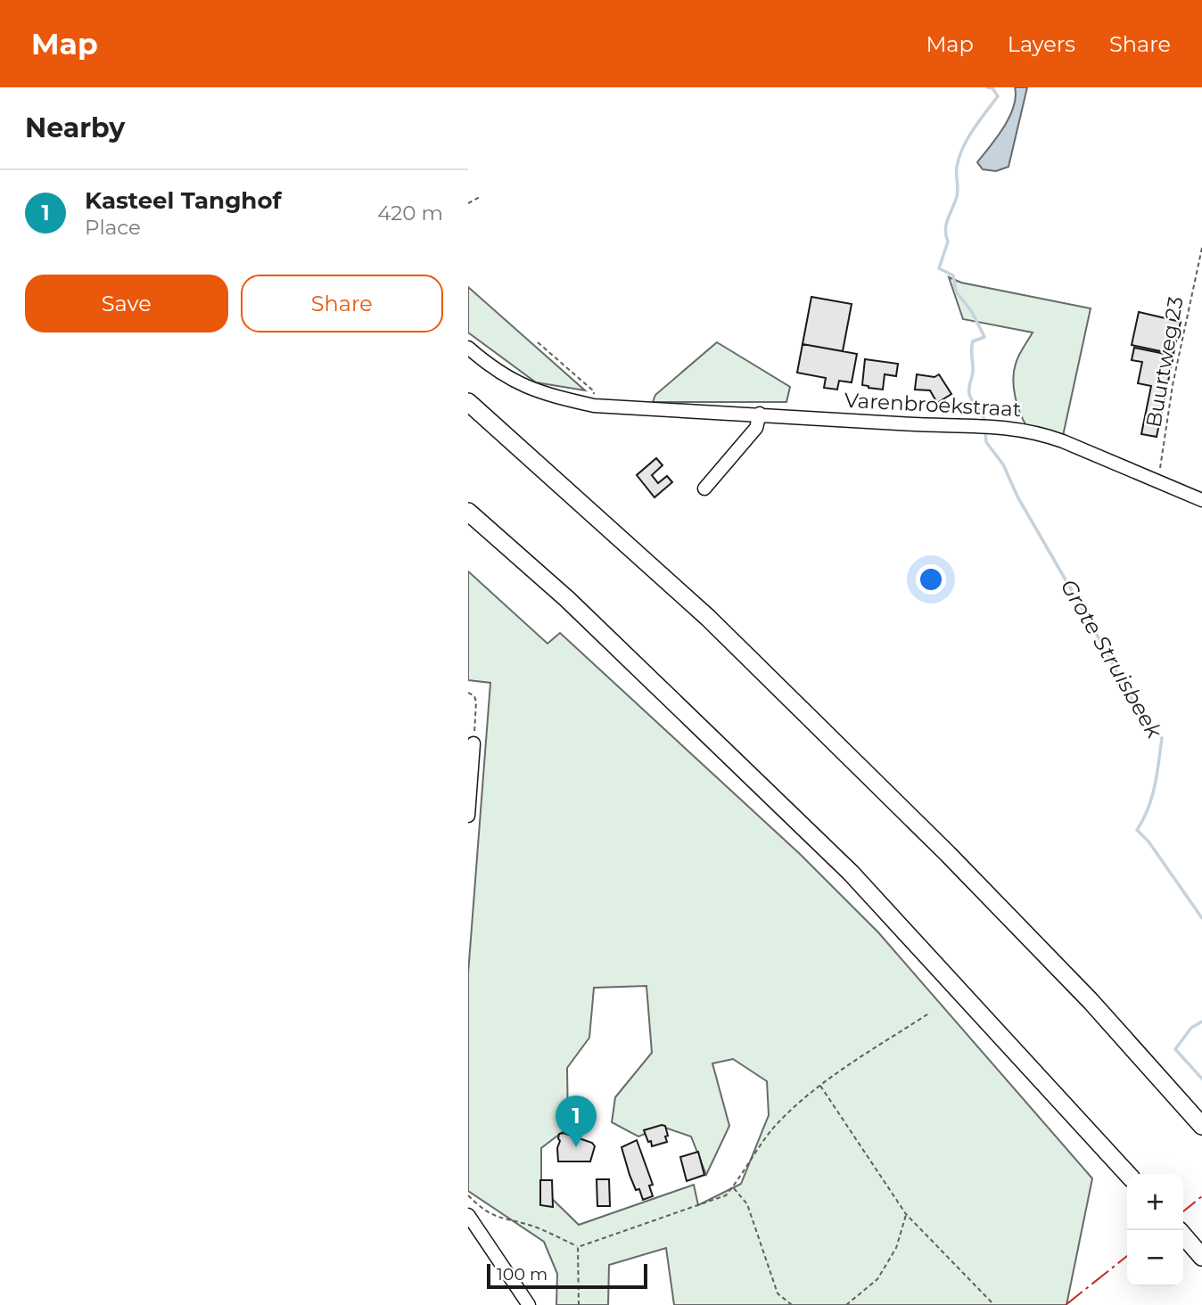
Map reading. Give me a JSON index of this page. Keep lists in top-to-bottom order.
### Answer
{
  "streets": {
    "street": ["Varenbroekstraat"],
    "path": ["Buurtweg 23"]
  },
  "crossings": [
    ["Buurtweg 23", "Varenbroekstraat"]
  ],
  "water": ["Grote Struisbeek"],
  "scale_bar": "100 m",
  "page": {
    "header": "Map",
    "nav": ["Map", "Layers", "Share"],
    "heading": "Nearby",
    "list": [
      {
        "mark": "1",
        "name": "Kasteel Tanghof",
        "note": "Place",
        "value": "420 m"
      }
    ],
    "buttons": ["Save", "Share"],
    "pins": "1",
    "map_buttons": ["+", "−"],
    "scale": "100 m"
  }
}
